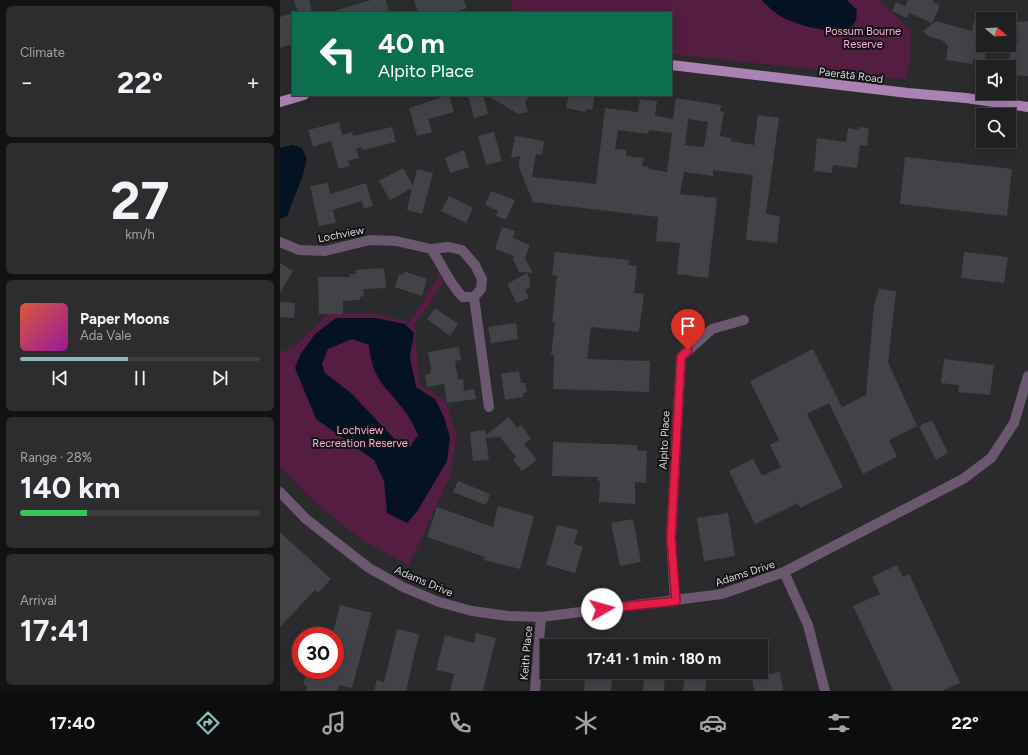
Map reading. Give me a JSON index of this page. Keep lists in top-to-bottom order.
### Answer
{
  "streets": {
    "main road": ["Paerātā Road"],
    "street": [
      "Lochview",
      "Alpito Place",
      "Adams Drive",
      "Keith Place"
    ]
  },
  "crossings": [
    ["Alpito Place", "Adams Drive"],
    ["Adams Drive", "Keith Place"]
  ],
  "parks": ["Possum Bourne Reserve", "Lochview Recreation Reserve"],
  "north": "right",
  "page": {
    "tile": [
      "Climate",
      ["27", "km/h"],
      ["Range · 28%", "140 km"],
      ["Arrival", "17:41"]
    ],
    "turn": ["40 m", "Alpito Place"],
    "heat": ["−", "22°", "+"],
    "song": ["Paper Moons", "Ada Vale"],
    "limit": "30",
    "trip": "17:41 · 1 min · 180 m",
    "tabs": ["17:40", "22°"]
  }
}
